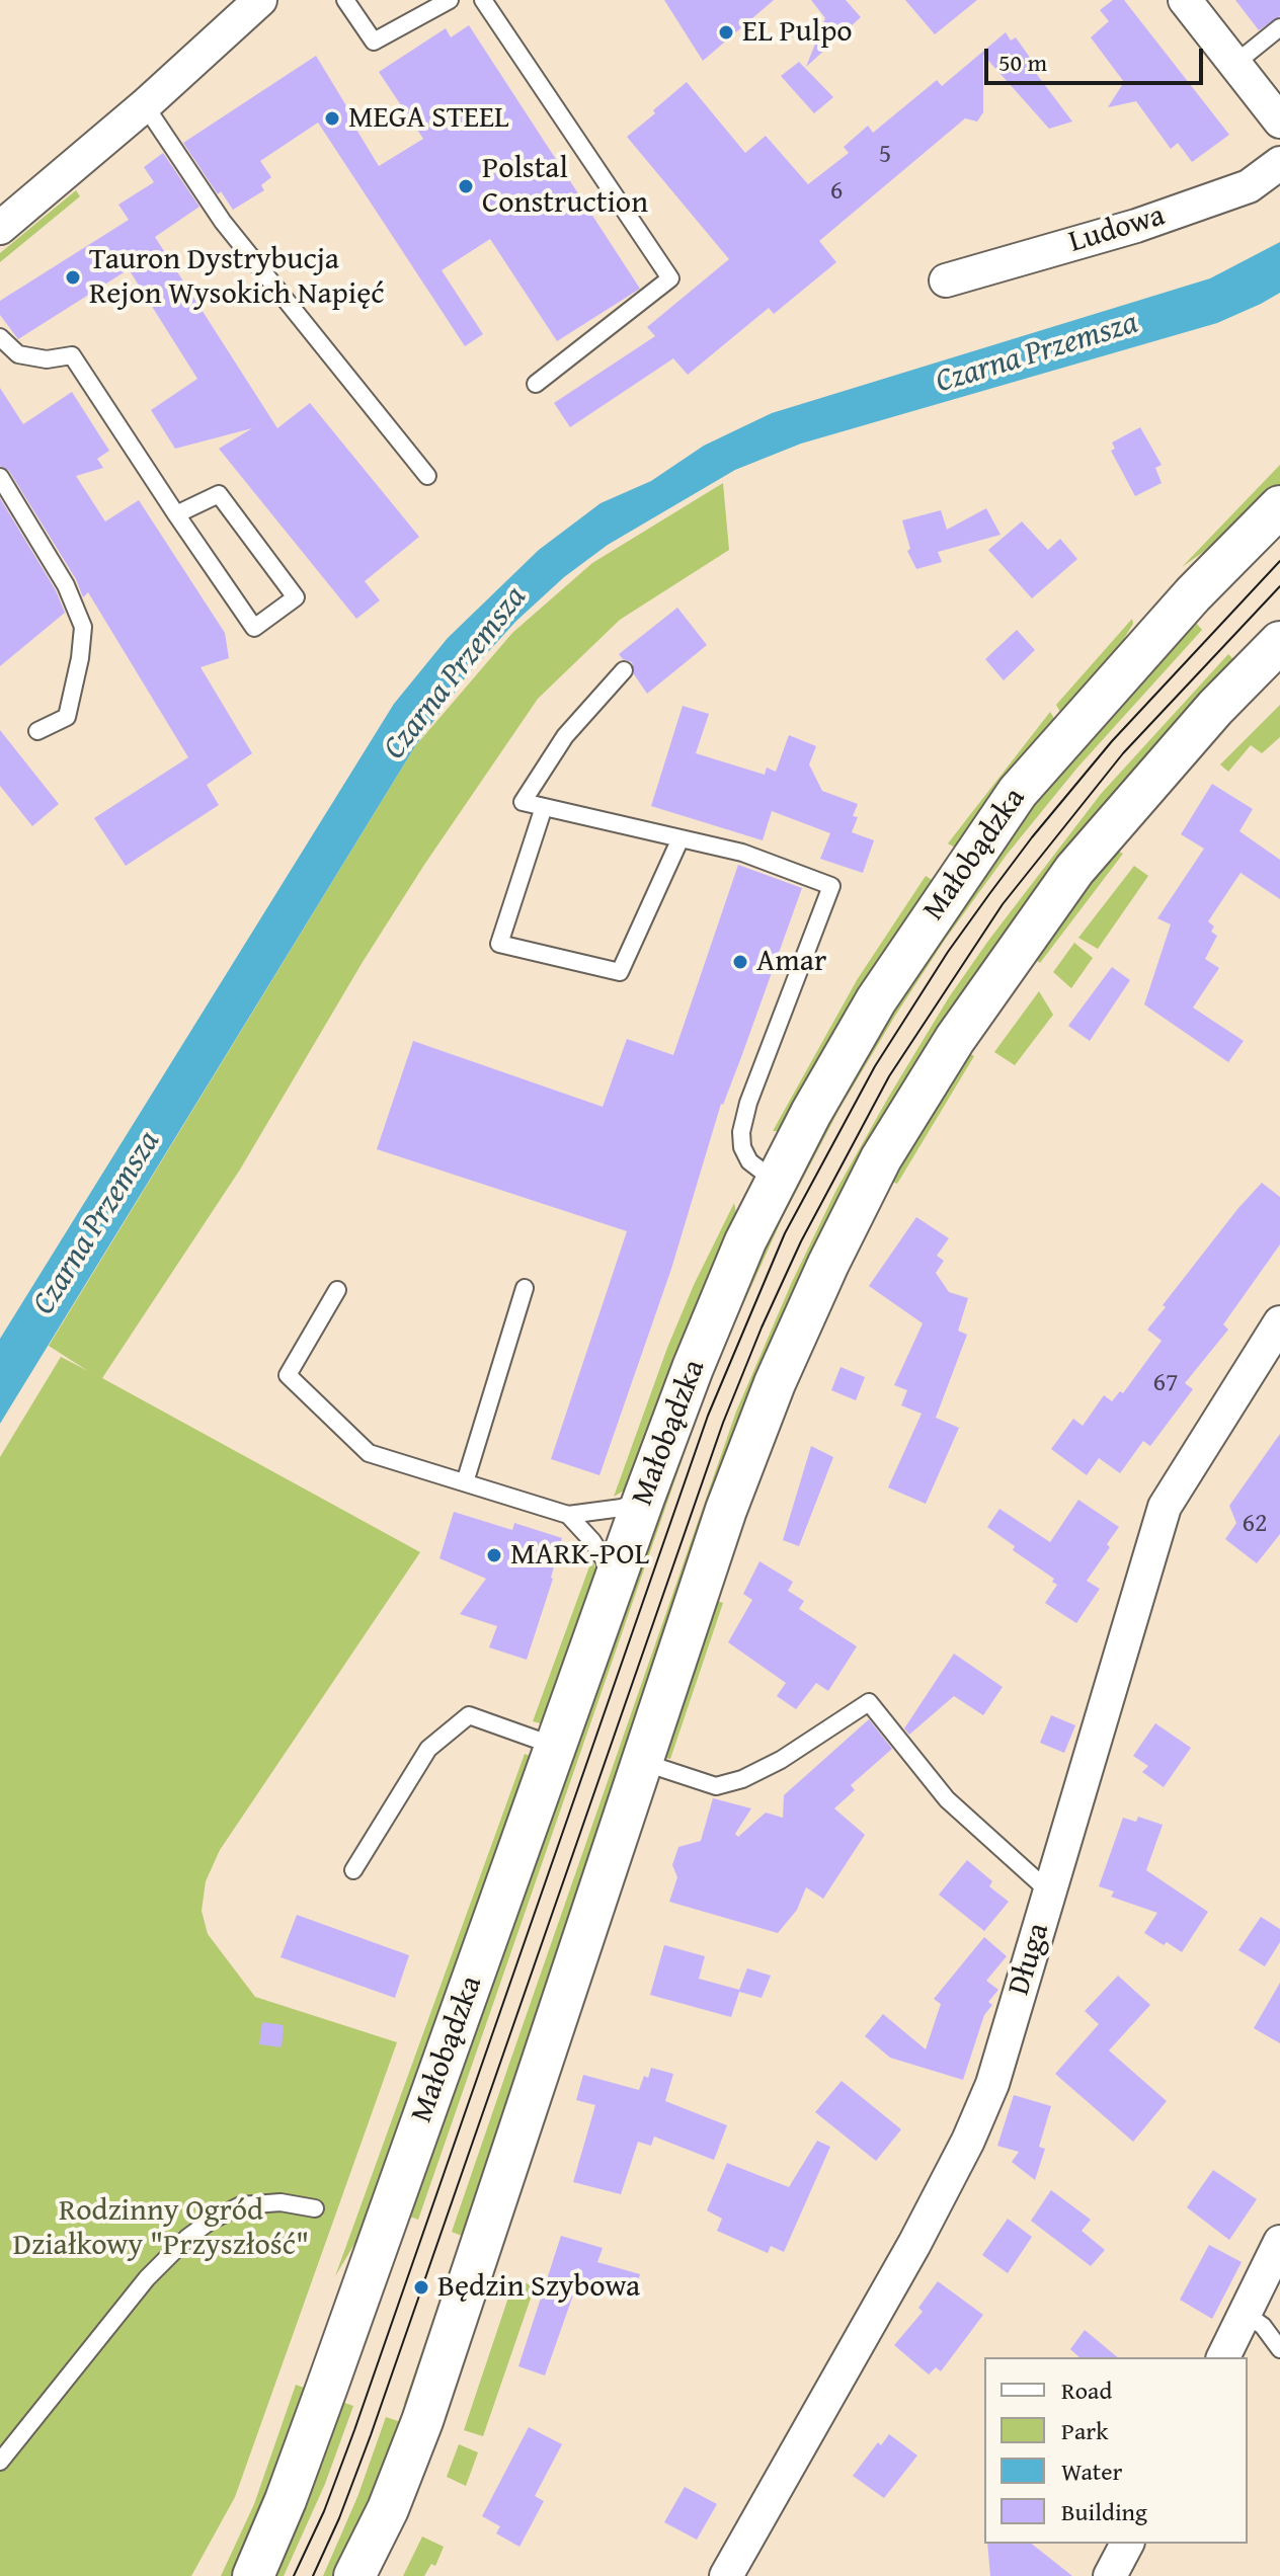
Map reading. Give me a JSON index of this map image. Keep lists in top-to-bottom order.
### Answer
{
  "streets": {
    "street": ["Ludowa", "Małobądzka", "Długa"]
  },
  "water": ["Czarna Przemsza"],
  "parks": ["Rodzinny Ogród Działkowy \"Przyszłość\""],
  "places": [
    "EL Pulpo",
    "MEGA STEEL",
    "Polstal Construction",
    "Tauron Dystrybucja Rejon Wysokich Napięć",
    "Amar",
    "MARK-POL",
    "Będzin Szybowa"
  ],
  "house_numbers": [
    "5",
    "6",
    "67",
    "62"
  ],
  "legend": [
    "Road",
    "Park",
    "Water",
    "Building"
  ],
  "scale_bar": "50 m"
}
